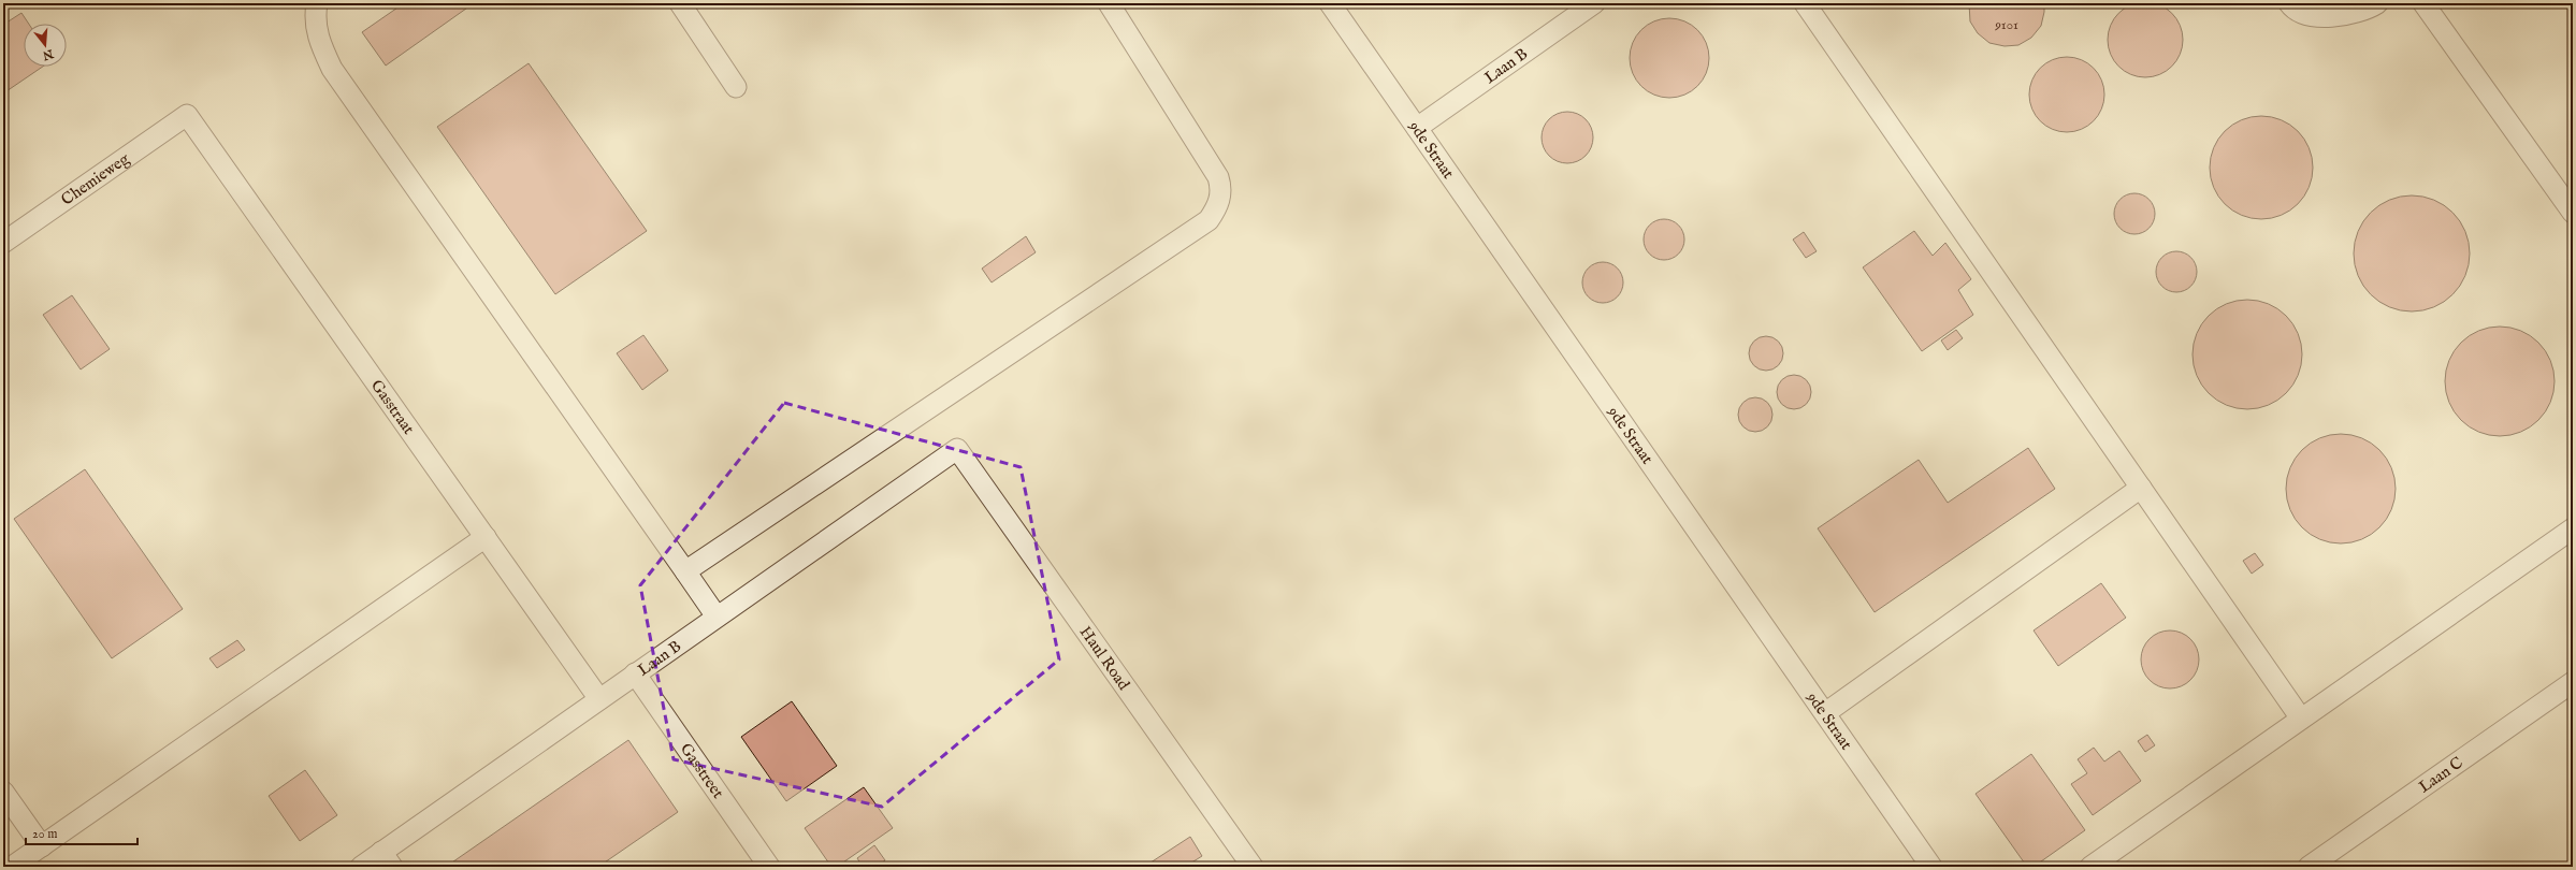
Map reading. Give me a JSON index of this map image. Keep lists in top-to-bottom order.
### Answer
{
  "streets": {
    "lane": [
      "Laan B",
      "9de Straat",
      "Chemieweg",
      "Gasstraat",
      "Haul Road",
      "Gasstreet",
      "Laan C"
    ]
  },
  "crossings": [
    ["Laan B", "9de Straat"],
    ["Laan B", "Gasstraat"],
    ["Laan B", "Haul Road"],
    ["Laan B", "Gasstreet"],
    ["Chemieweg", "Gasstraat"]
  ],
  "house_numbers": ["9101"],
  "scale_bar": "20 m",
  "north": "bottom"
}
